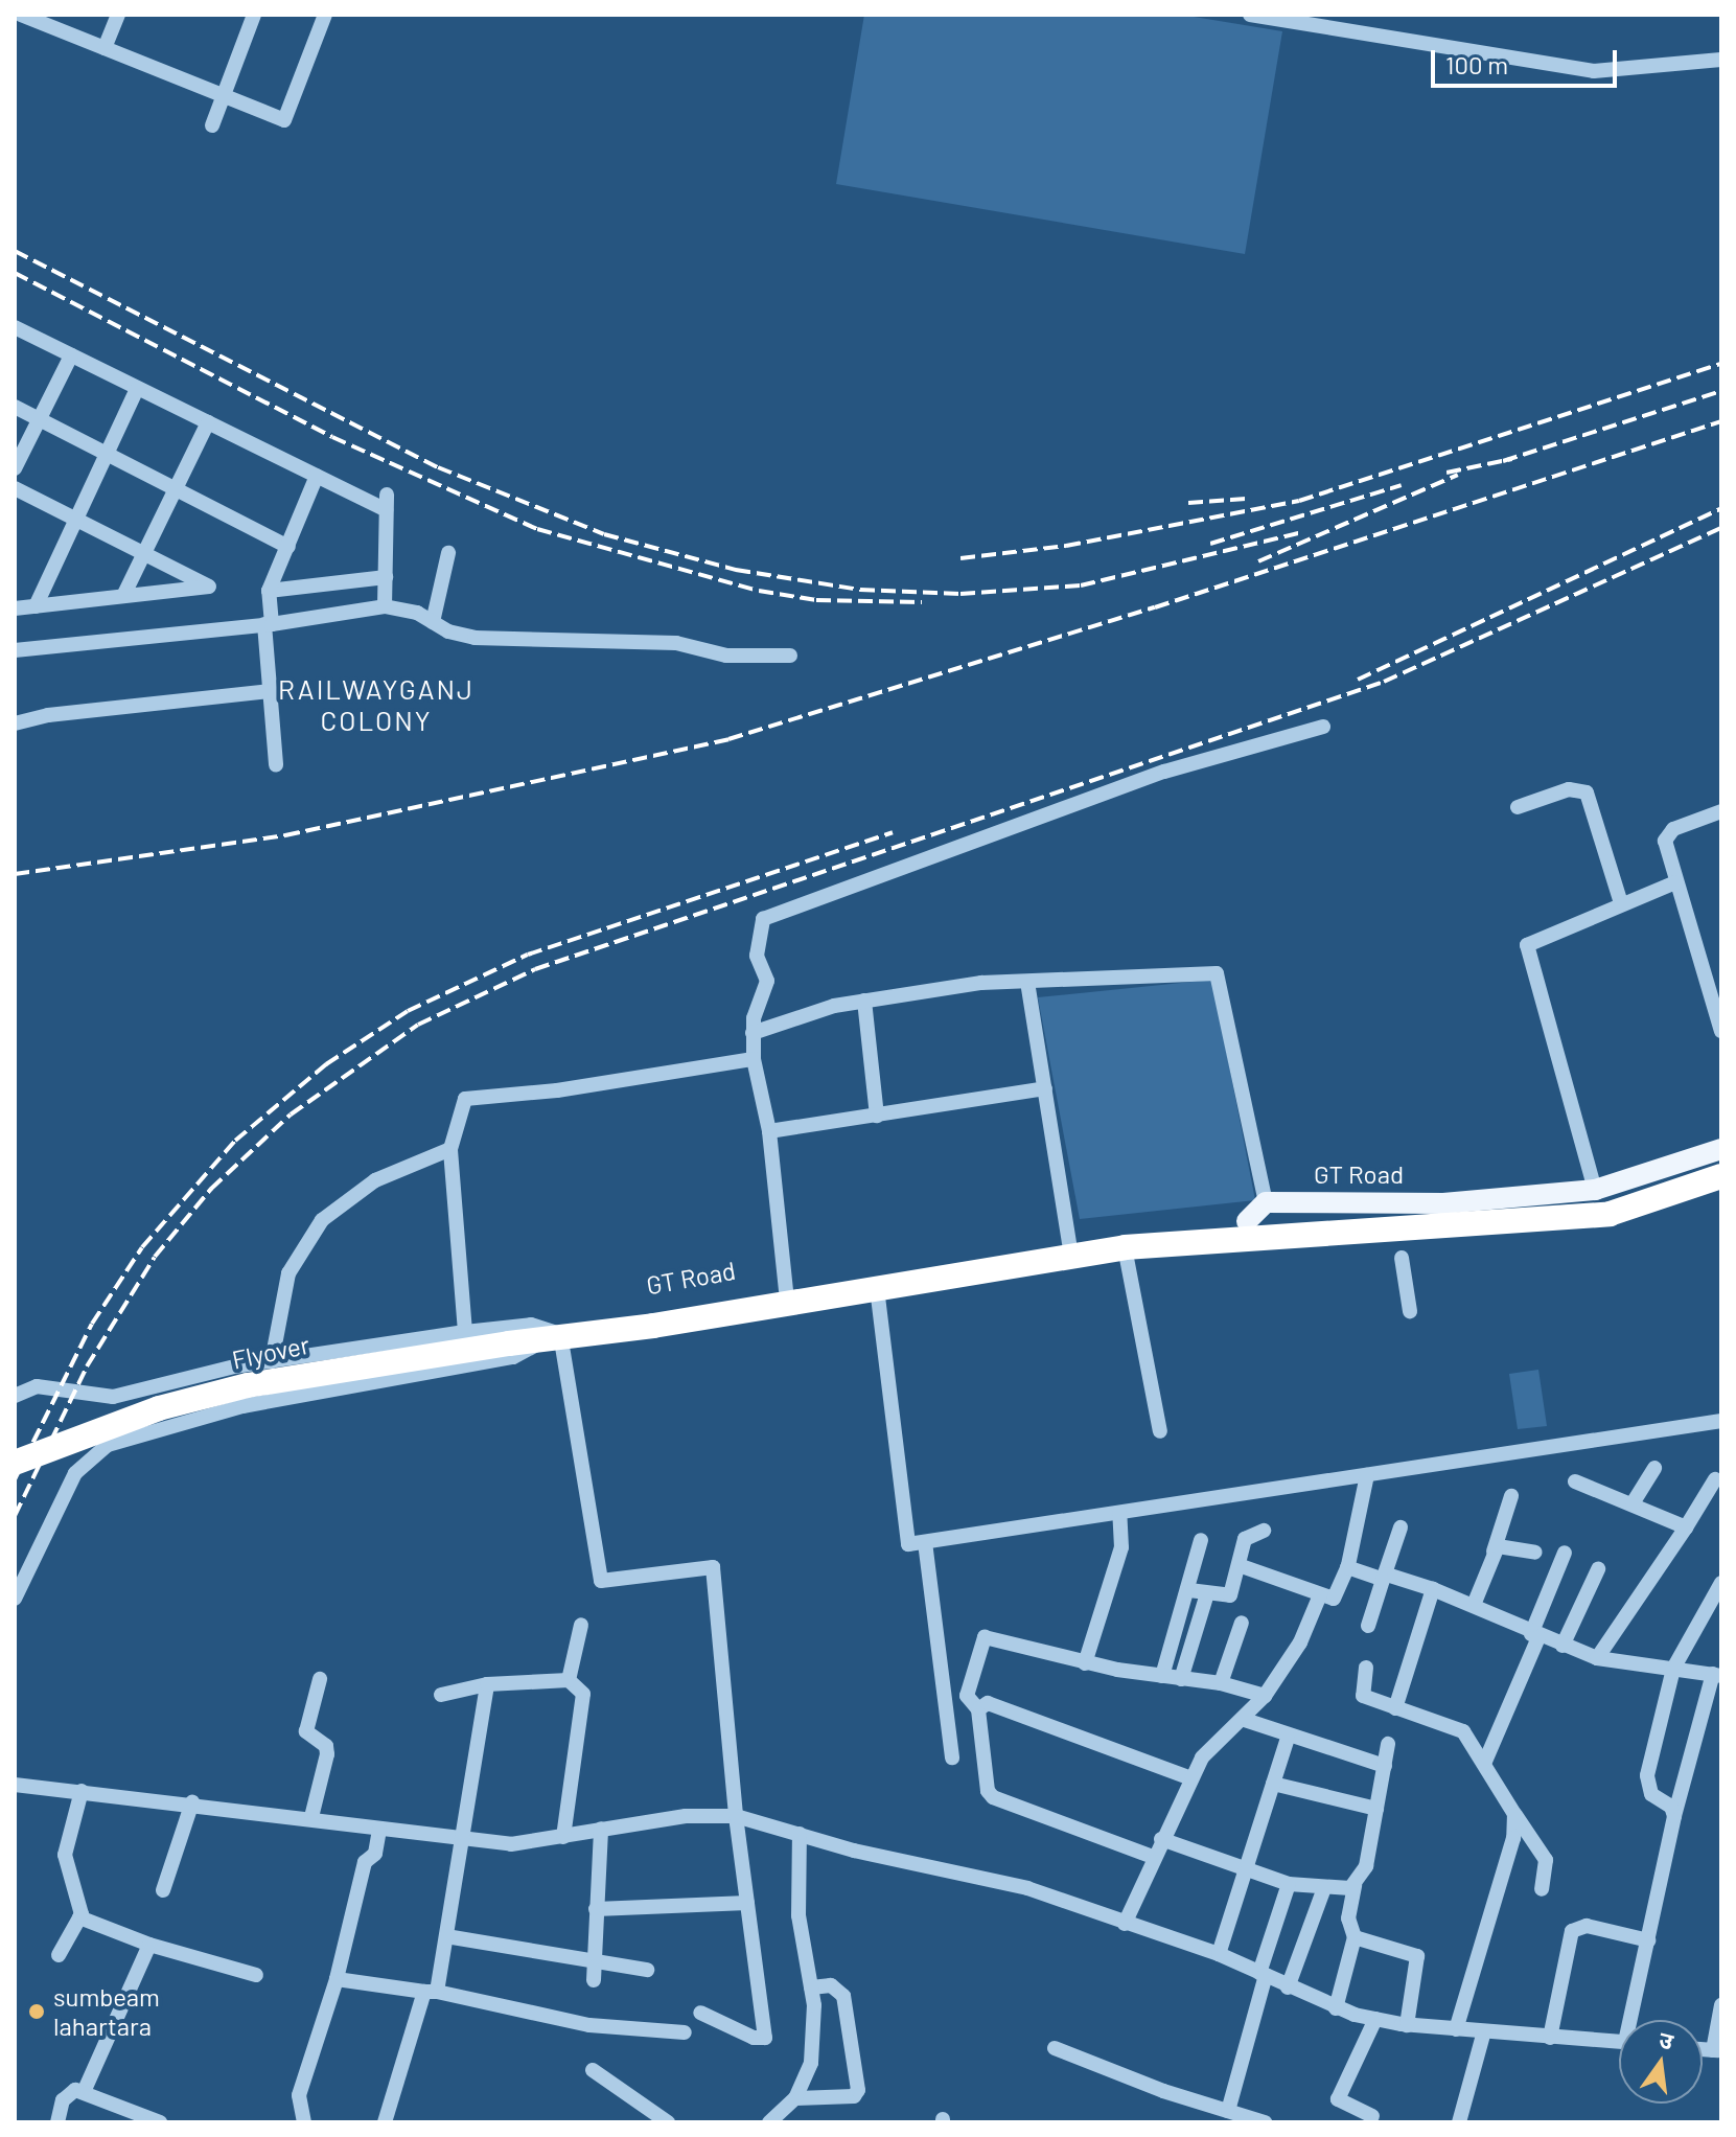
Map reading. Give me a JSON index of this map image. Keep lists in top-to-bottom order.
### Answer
{
  "streets": {
    "highway": ["GT Road", "Flyover"]
  },
  "crossings": [
    ["GT Road", "Flyover"]
  ],
  "districts": ["RAILWAYGANJ COLONY"],
  "places": ["sumbeam lahartara"],
  "scale_bar": "100 m",
  "north": "top"
}
